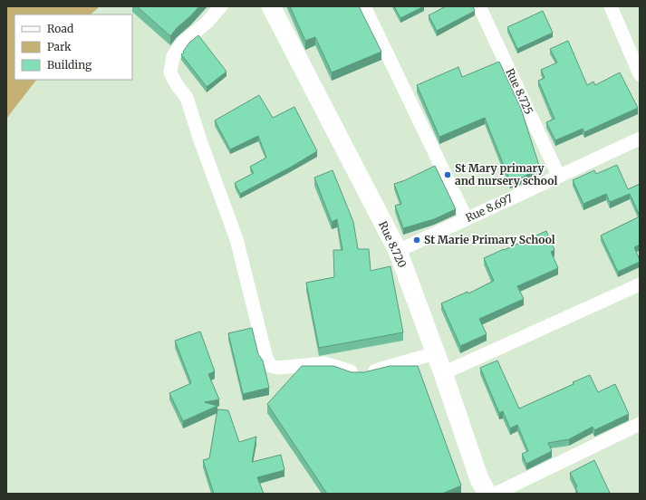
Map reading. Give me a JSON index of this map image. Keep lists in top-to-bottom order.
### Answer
{
  "streets": {
    "main road": ["Rue 8.720"],
    "street": ["Rue 8.725", "Rue 8.697"]
  },
  "crossings": [
    ["Rue 8.725", "Rue 8.697"],
    ["Rue 8.697", "Rue 8.720"]
  ],
  "places": ["St Mary primary and nursery school", "St Marie Primary School"],
  "legend": ["Road", "Park", "Building"]
}
